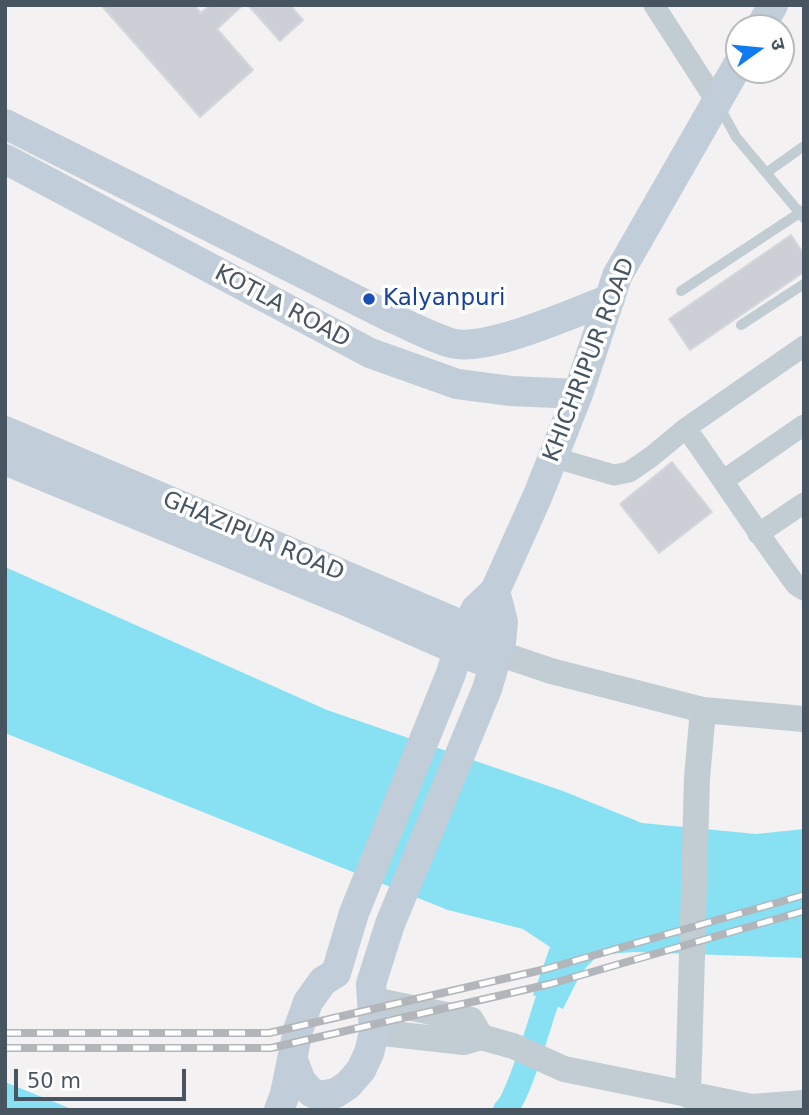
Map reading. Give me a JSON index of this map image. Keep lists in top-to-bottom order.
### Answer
{
  "streets": {
    "main road": ["KOTLA ROAD", "KHICHRIPUR ROAD", "GHAZIPUR ROAD"]
  },
  "crossings": [
    ["KOTLA ROAD", "KHICHRIPUR ROAD"],
    ["KHICHRIPUR ROAD", "GHAZIPUR ROAD"]
  ],
  "places": ["Kalyanpuri"],
  "scale_bar": "50 m",
  "north": "right"
}
